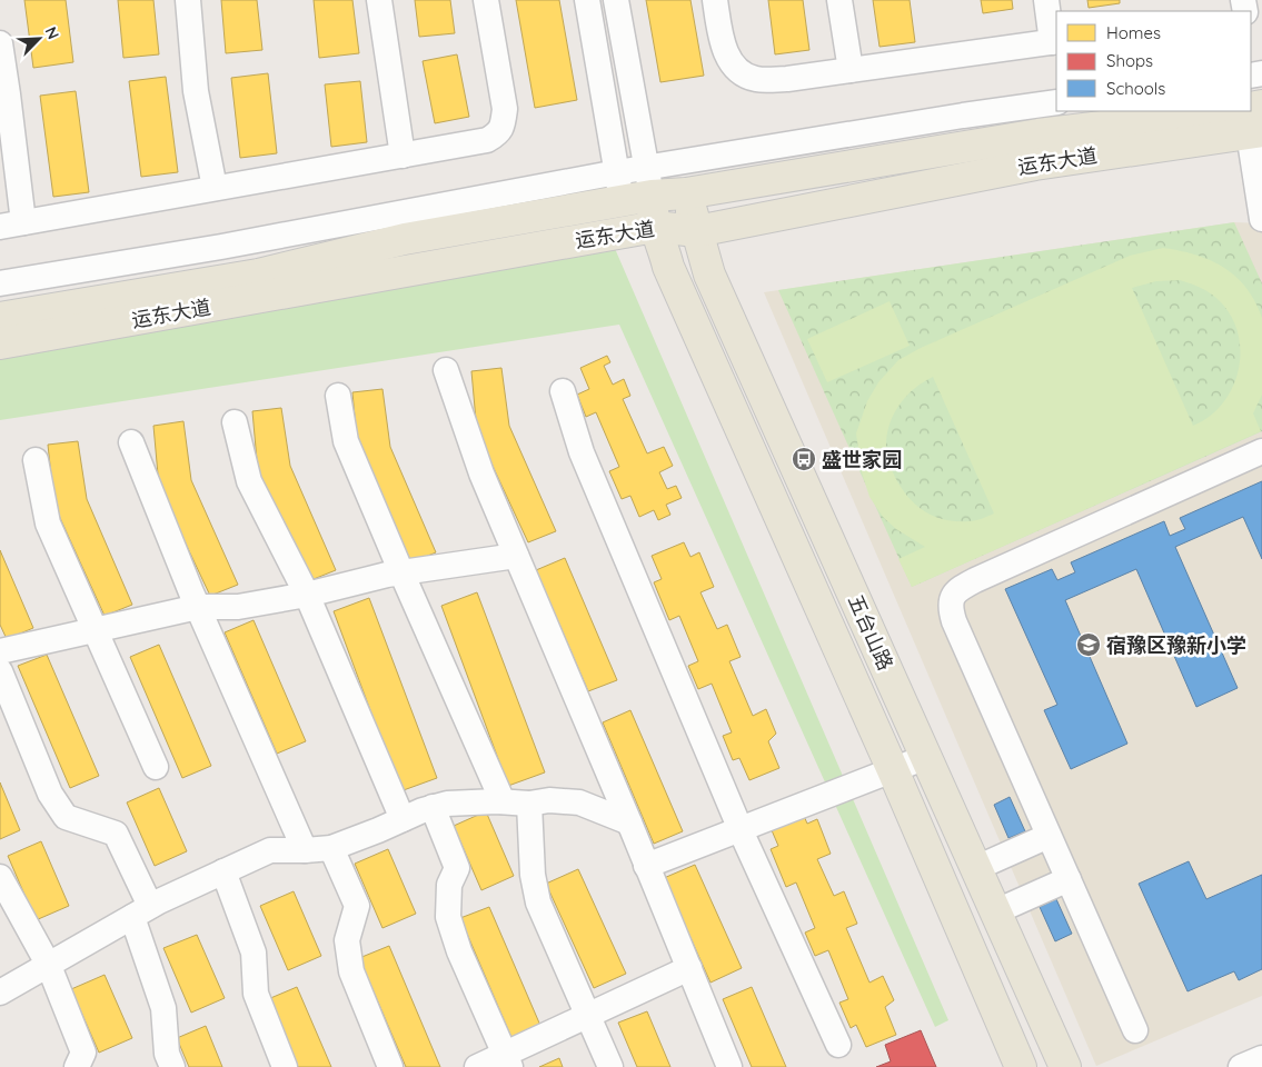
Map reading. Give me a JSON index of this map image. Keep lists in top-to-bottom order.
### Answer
{
  "streets": {
    "main road": ["运东大道", "五台山路"]
  },
  "crossings": [
    ["运东大道", "五台山路"]
  ],
  "places": {
    "bus stop": ["盛世家园"],
    "school or university": ["宿豫区豫新小学"]
  },
  "legend": ["Homes", "Shops", "Schools"],
  "north": "top right"
}
